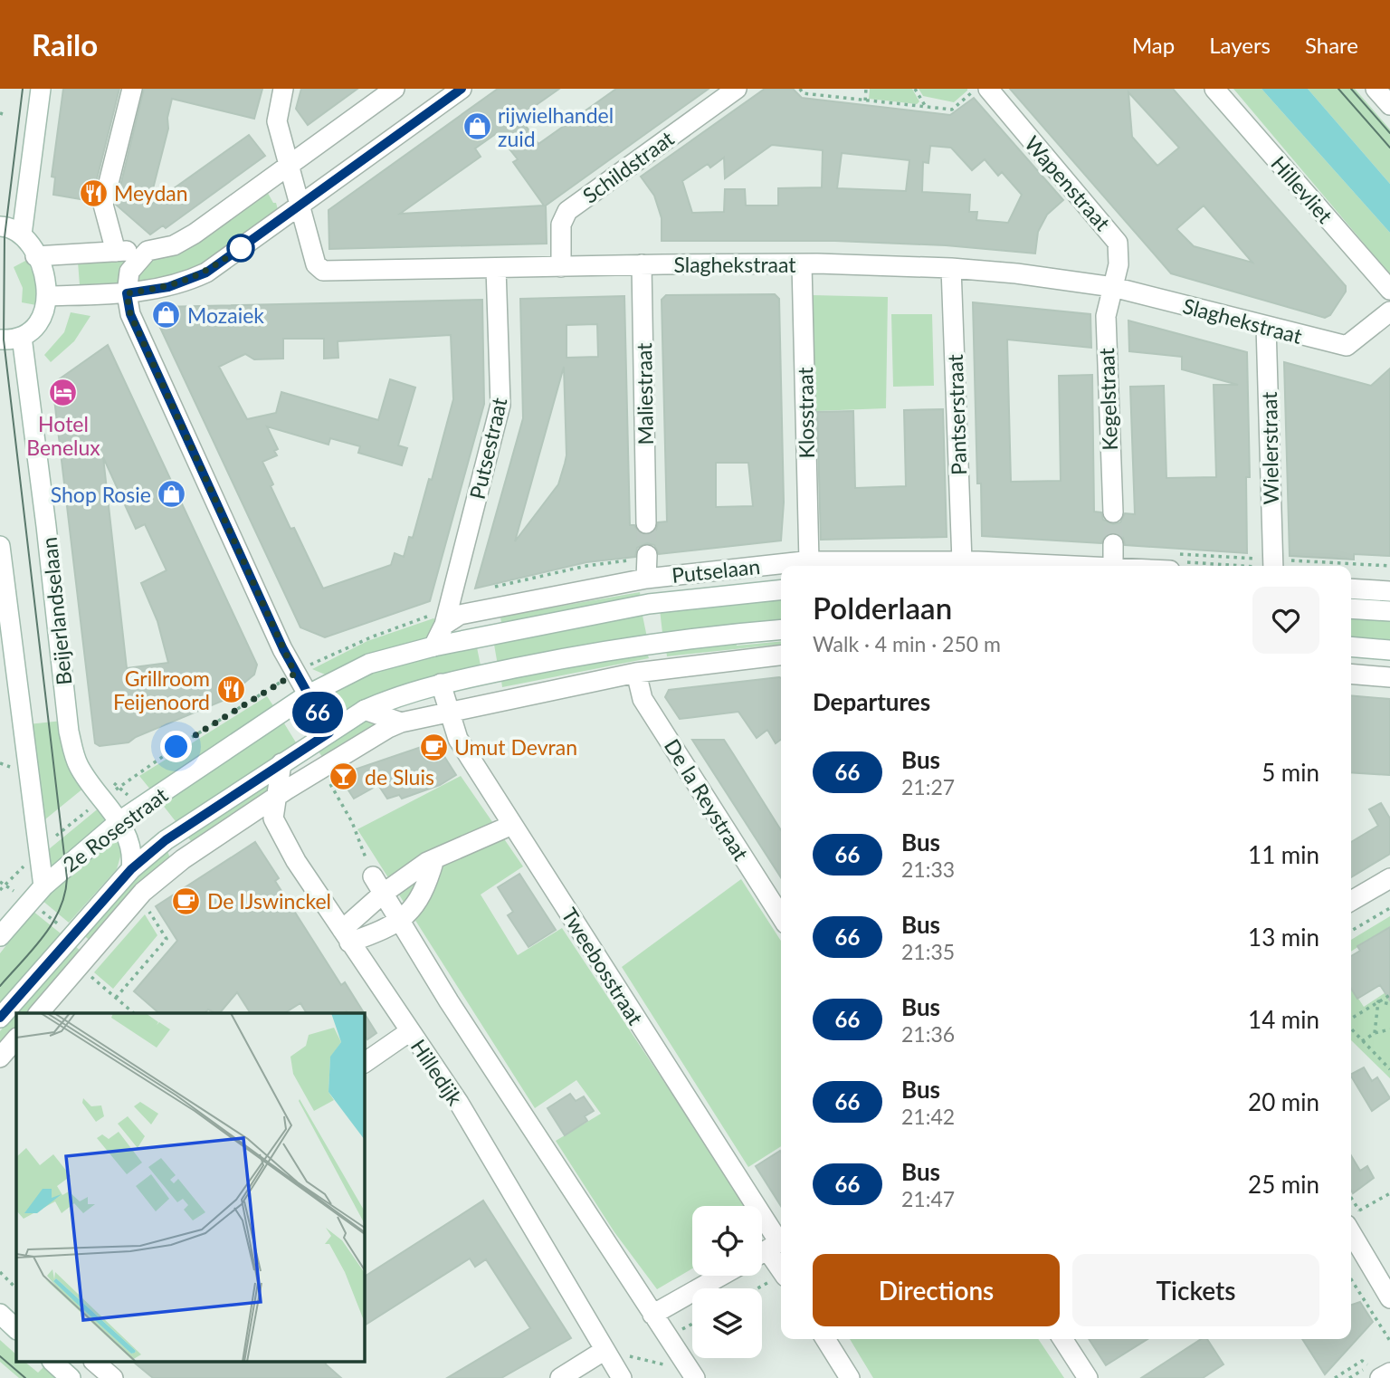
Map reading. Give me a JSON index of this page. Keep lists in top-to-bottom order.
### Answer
{
  "streets": {
    "street": [
      "Schildstraat",
      "Wapenstraat",
      "Hillevliet",
      "Slaghekstraat",
      "Maliestraat",
      "Kegelstraat",
      "Klosstraat",
      "Pantserstraat",
      "Putsestraat",
      "Wielerstraat",
      "Putselaan",
      "Beijerlandselaan",
      "De la Reystraat",
      "2e Rosestraat",
      "Tweebosstraat",
      "Hilledijk"
    ]
  },
  "crossings": [
    ["Schildstraat", "Slaghekstraat"],
    ["Wapenstraat", "Slaghekstraat"],
    ["Wapenstraat", "Kegelstraat"],
    ["Slaghekstraat", "Maliestraat"],
    ["Slaghekstraat", "Kegelstraat"],
    ["Slaghekstraat", "Klosstraat"],
    ["Slaghekstraat", "Pantserstraat"],
    ["Slaghekstraat", "Putsestraat"],
    ["Slaghekstraat", "Wielerstraat"],
    ["Klosstraat", "Putselaan"],
    ["Pantserstraat", "Putselaan"],
    ["Putsestraat", "Putselaan"],
    ["Putselaan", "2e Rosestraat"],
    ["Beijerlandselaan", "2e Rosestraat"],
    ["2e Rosestraat", "Hilledijk"]
  ],
  "places": {
    "shop": ["rijwielhandel zuid", "Mozaiek", "Shop Rosie"],
    "restaurant": ["Meydan", "Grillroom Feijenoord"],
    "hotel": ["Hotel Benelux"],
    "cafe": ["Umut Devran", "De IJswinckel"],
    "bar": ["de Sluis"]
  },
  "lines": ["bus line 66"],
  "page": {
    "header": "Railo",
    "nav": ["Map", "Layers", "Share"],
    "on_map": "66",
    "heading": [
      ["Polderlaan", "Walk · 4 min · 250 m"],
      "Departures"
    ],
    "list": [
      {
        "mark": "66",
        "name": "Bus",
        "note": "21:27",
        "value": "5 min"
      },
      {
        "mark": "66",
        "name": "Bus",
        "note": "21:33",
        "value": "11 min"
      },
      {
        "mark": "66",
        "name": "Bus",
        "note": "21:35",
        "value": "13 min"
      },
      {
        "mark": "66",
        "name": "Bus",
        "note": "21:36",
        "value": "14 min"
      },
      {
        "mark": "66",
        "name": "Bus",
        "note": "21:42",
        "value": "20 min"
      },
      {
        "mark": "66",
        "name": "Bus",
        "note": "21:47",
        "value": "25 min"
      }
    ],
    "buttons": ["Directions", "Tickets"]
  }
}
